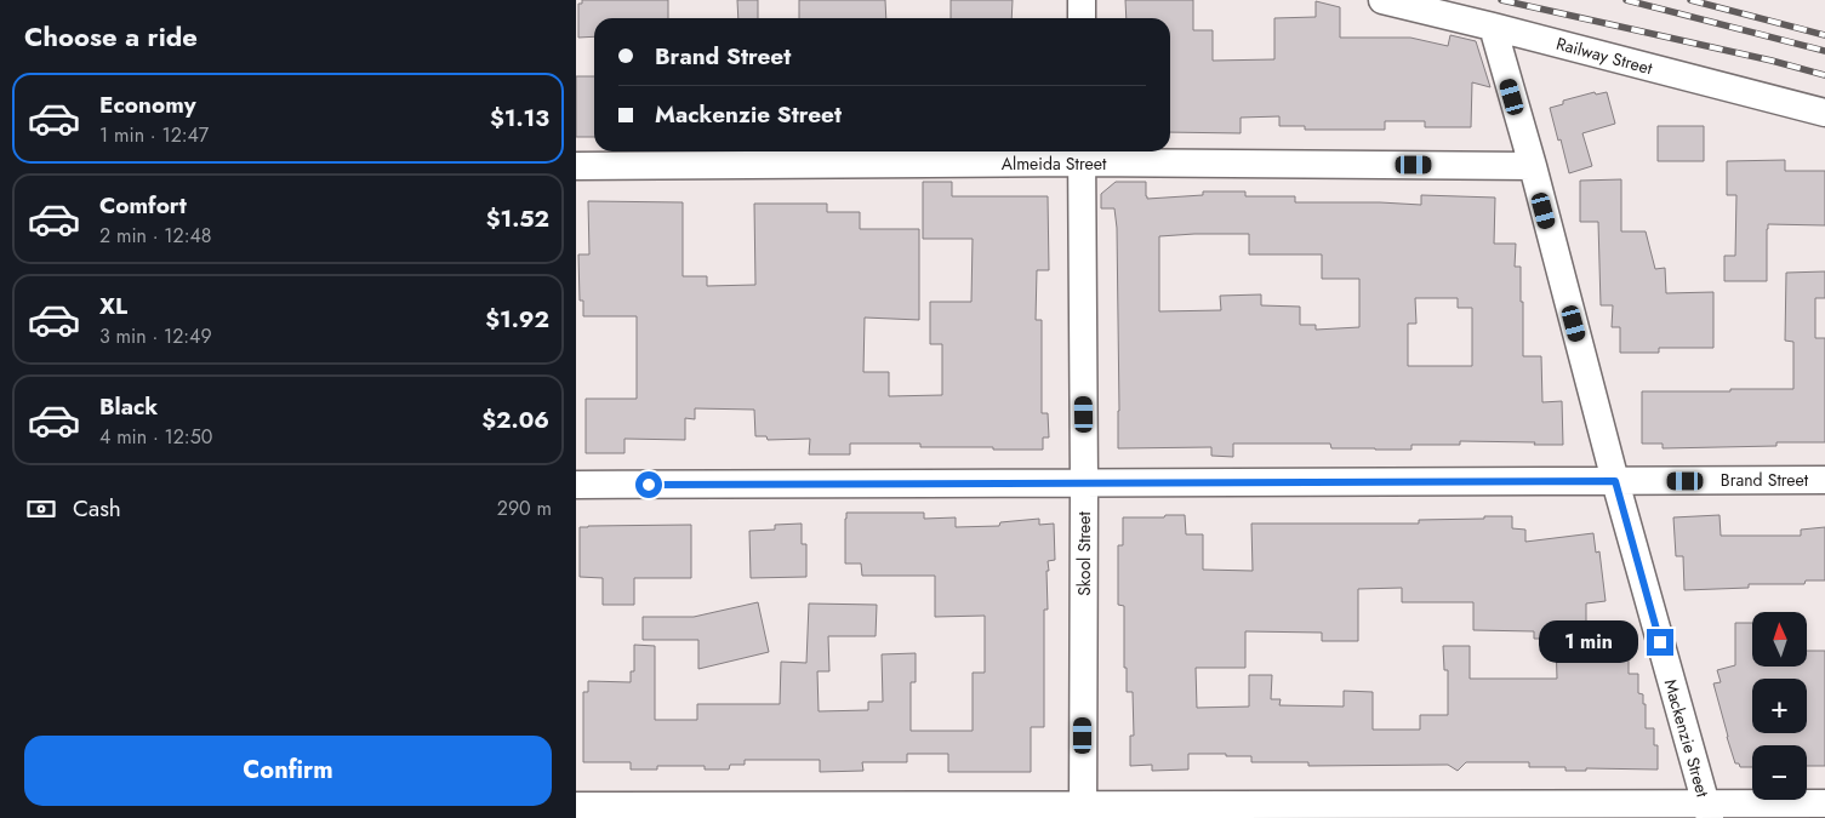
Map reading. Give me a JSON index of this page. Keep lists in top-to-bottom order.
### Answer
{
  "streets": {
    "street": [
      "Railway Street",
      "Almeida Street",
      "Brand Street",
      "Skool Street",
      "Mackenzie Street"
    ]
  },
  "crossings": [
    ["Railway Street", "Mackenzie Street"],
    ["Almeida Street", "Skool Street"],
    ["Almeida Street", "Mackenzie Street"],
    ["Brand Street", "Skool Street"],
    ["Brand Street", "Mackenzie Street"]
  ],
  "north": "top",
  "page": {
    "heading": "Choose a ride",
    "banner": ["Brand Street", "Mackenzie Street"],
    "list": [
      {
        "name": "Economy",
        "note": "1 min · 12:47",
        "value": "$1.13"
      },
      {
        "name": "Comfort",
        "note": "2 min · 12:48",
        "value": "$1.52"
      },
      {
        "name": "XL",
        "note": "3 min · 12:49",
        "value": "$1.92"
      },
      {
        "name": "Black",
        "note": "4 min · 12:50",
        "value": "$2.06"
      }
    ],
    "pay": ["Cash", "290 m"],
    "map_buttons": ["+", "−"],
    "bubble": "1 min",
    "buttons": "Confirm"
  }
}
